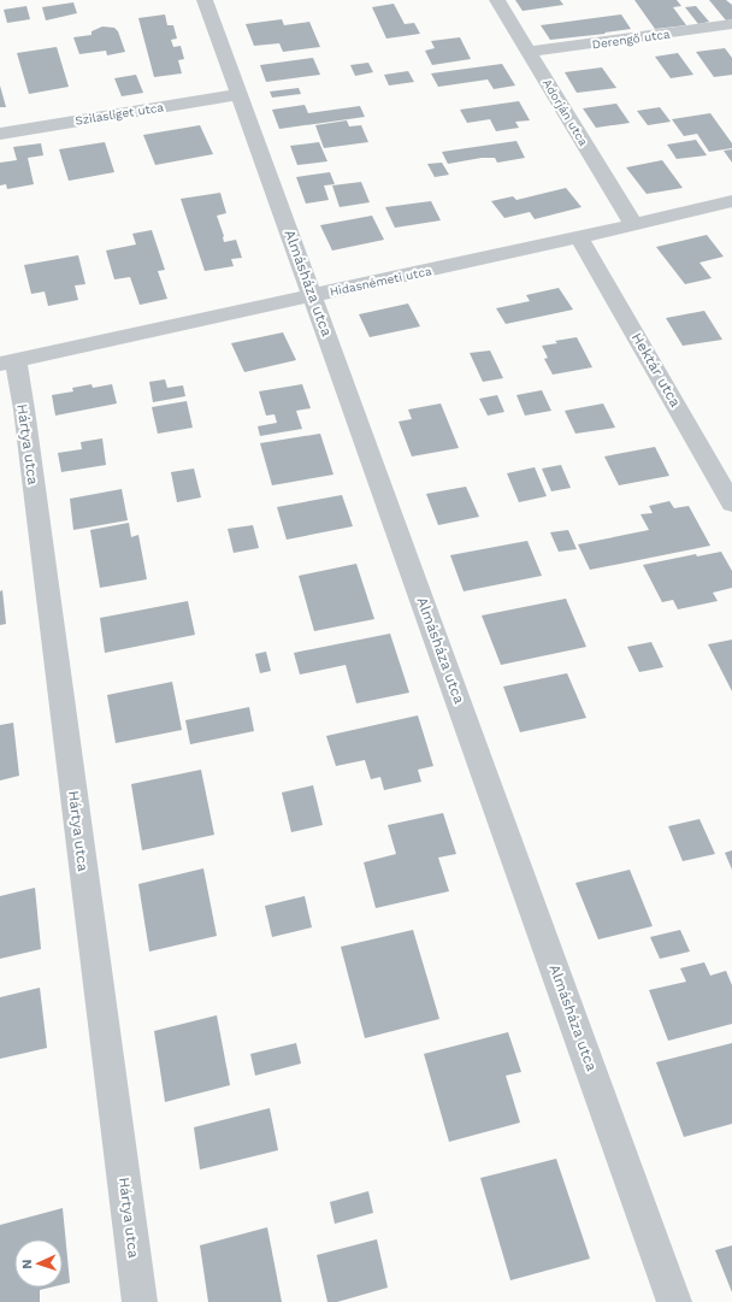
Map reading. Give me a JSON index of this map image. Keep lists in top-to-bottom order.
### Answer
{
  "streets": {
    "street": [
      "Derengő utca",
      "Adorján utca",
      "Szilasliget utca",
      "Hidasnémeti utca",
      "Almásháza utca",
      "Hektár utca",
      "Hártya utca"
    ]
  },
  "crossings": [
    ["Derengő utca", "Adorján utca"],
    ["Adorján utca", "Hidasnémeti utca"],
    ["Szilasliget utca", "Almásháza utca"],
    ["Hidasnémeti utca", "Almásháza utca"],
    ["Hidasnémeti utca", "Hektár utca"],
    ["Hidasnémeti utca", "Hártya utca"]
  ],
  "north": "left"
}
